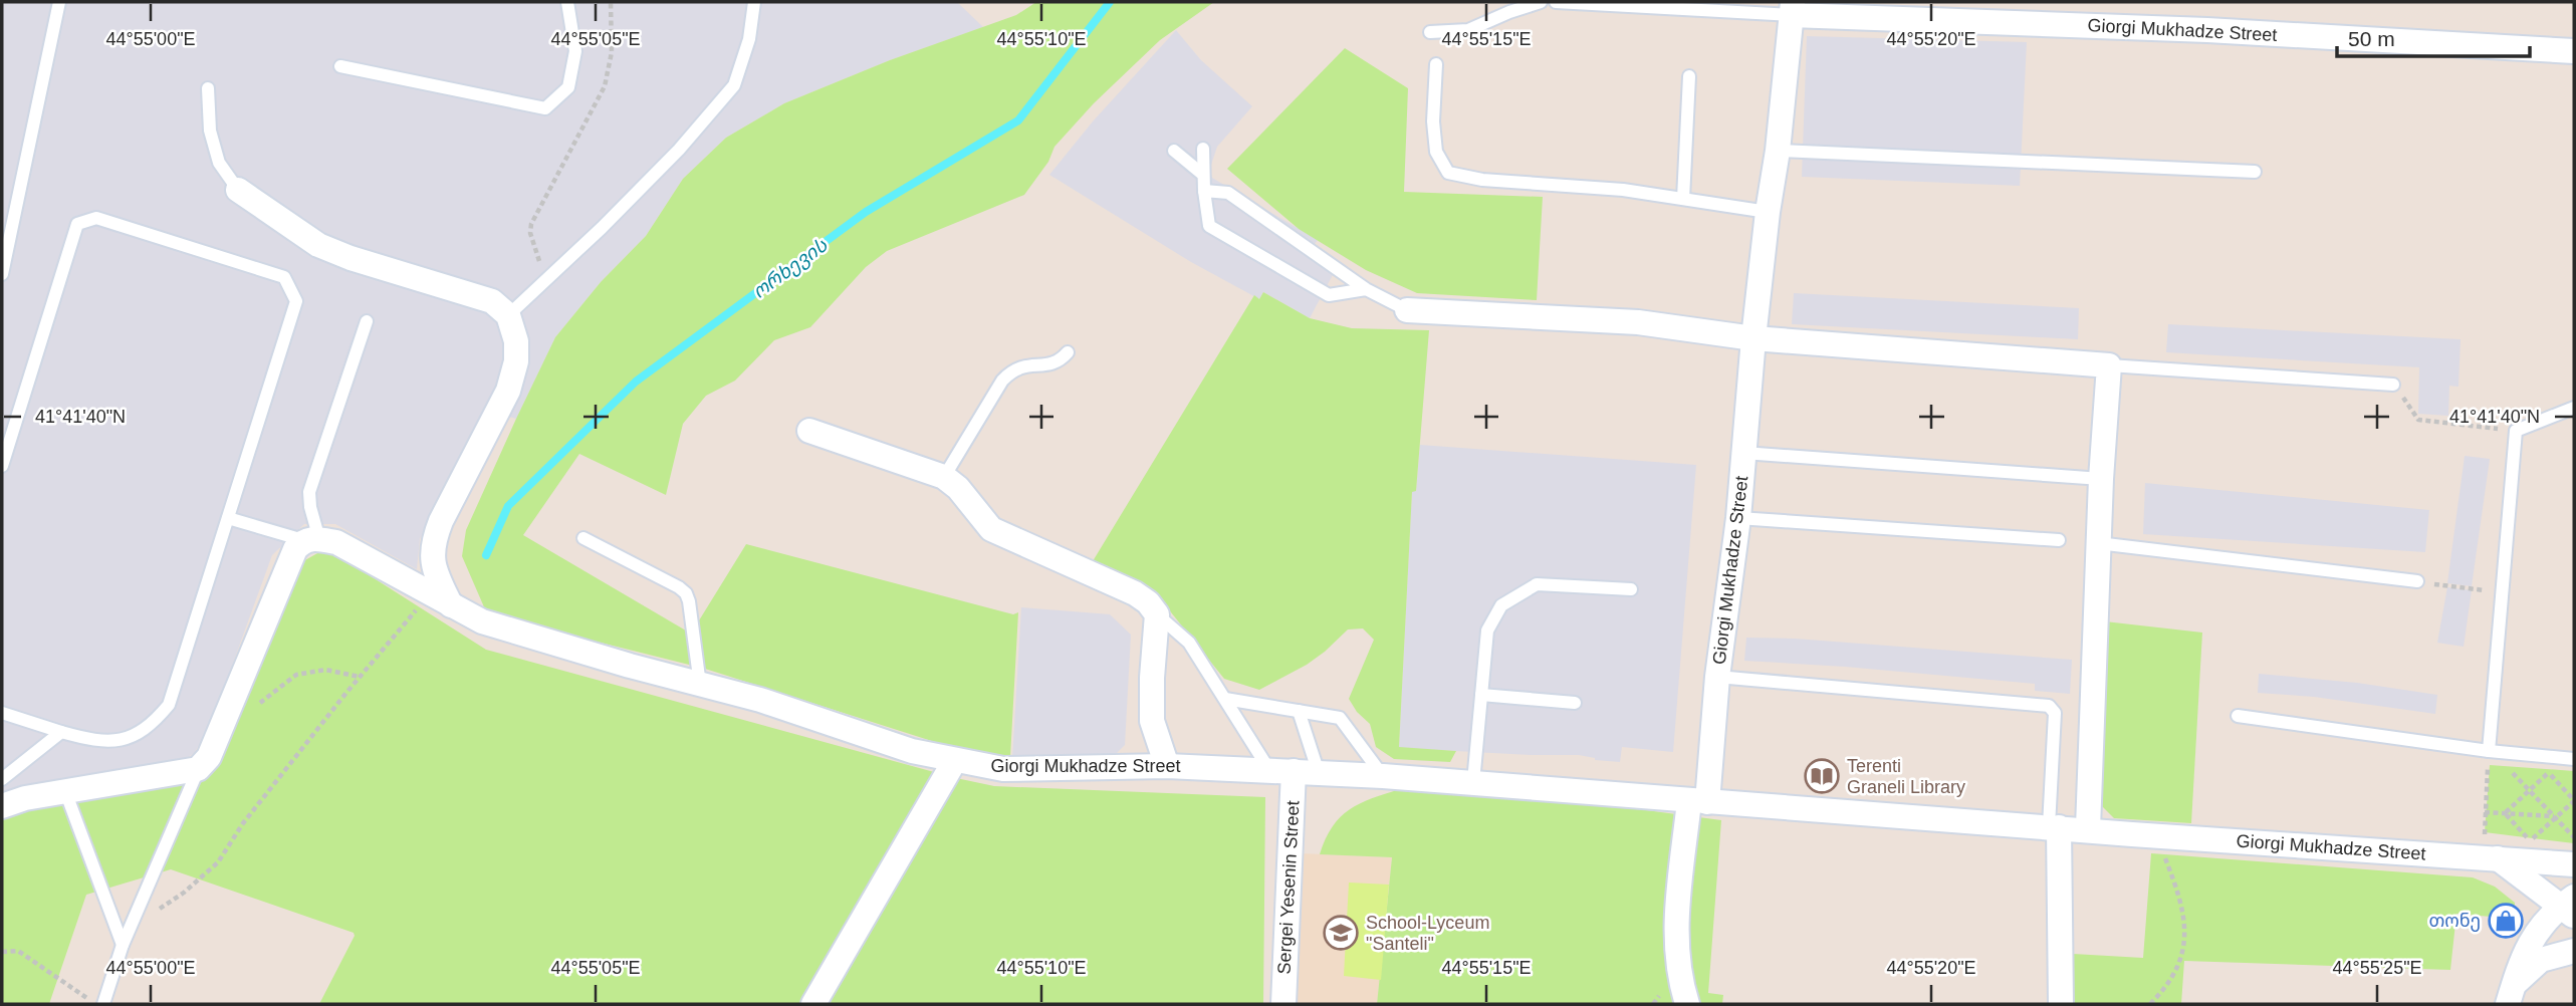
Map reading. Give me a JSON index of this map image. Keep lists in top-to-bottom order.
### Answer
{
  "streets": {
    "street": ["Giorgi Mukhadze Street", "Sergei Yesenin Street"]
  },
  "crossings": [
    ["Giorgi Mukhadze Street", "Sergei Yesenin Street"]
  ],
  "water": ["ორხევის"],
  "places": {
    "library": ["Terenti Graneli Library"],
    "shop": ["თონე"],
    "school or university": ["School-Lyceum \"Santeli\""]
  },
  "scale_bar": "50 m",
  "coordinates": [
    "44°55'00\"E",
    "44°55'05\"E",
    "44°55'10\"E",
    "44°55'15\"E",
    "44°55'20\"E",
    "41°41'40\"N",
    "44°55'25\"E"
  ]
}
